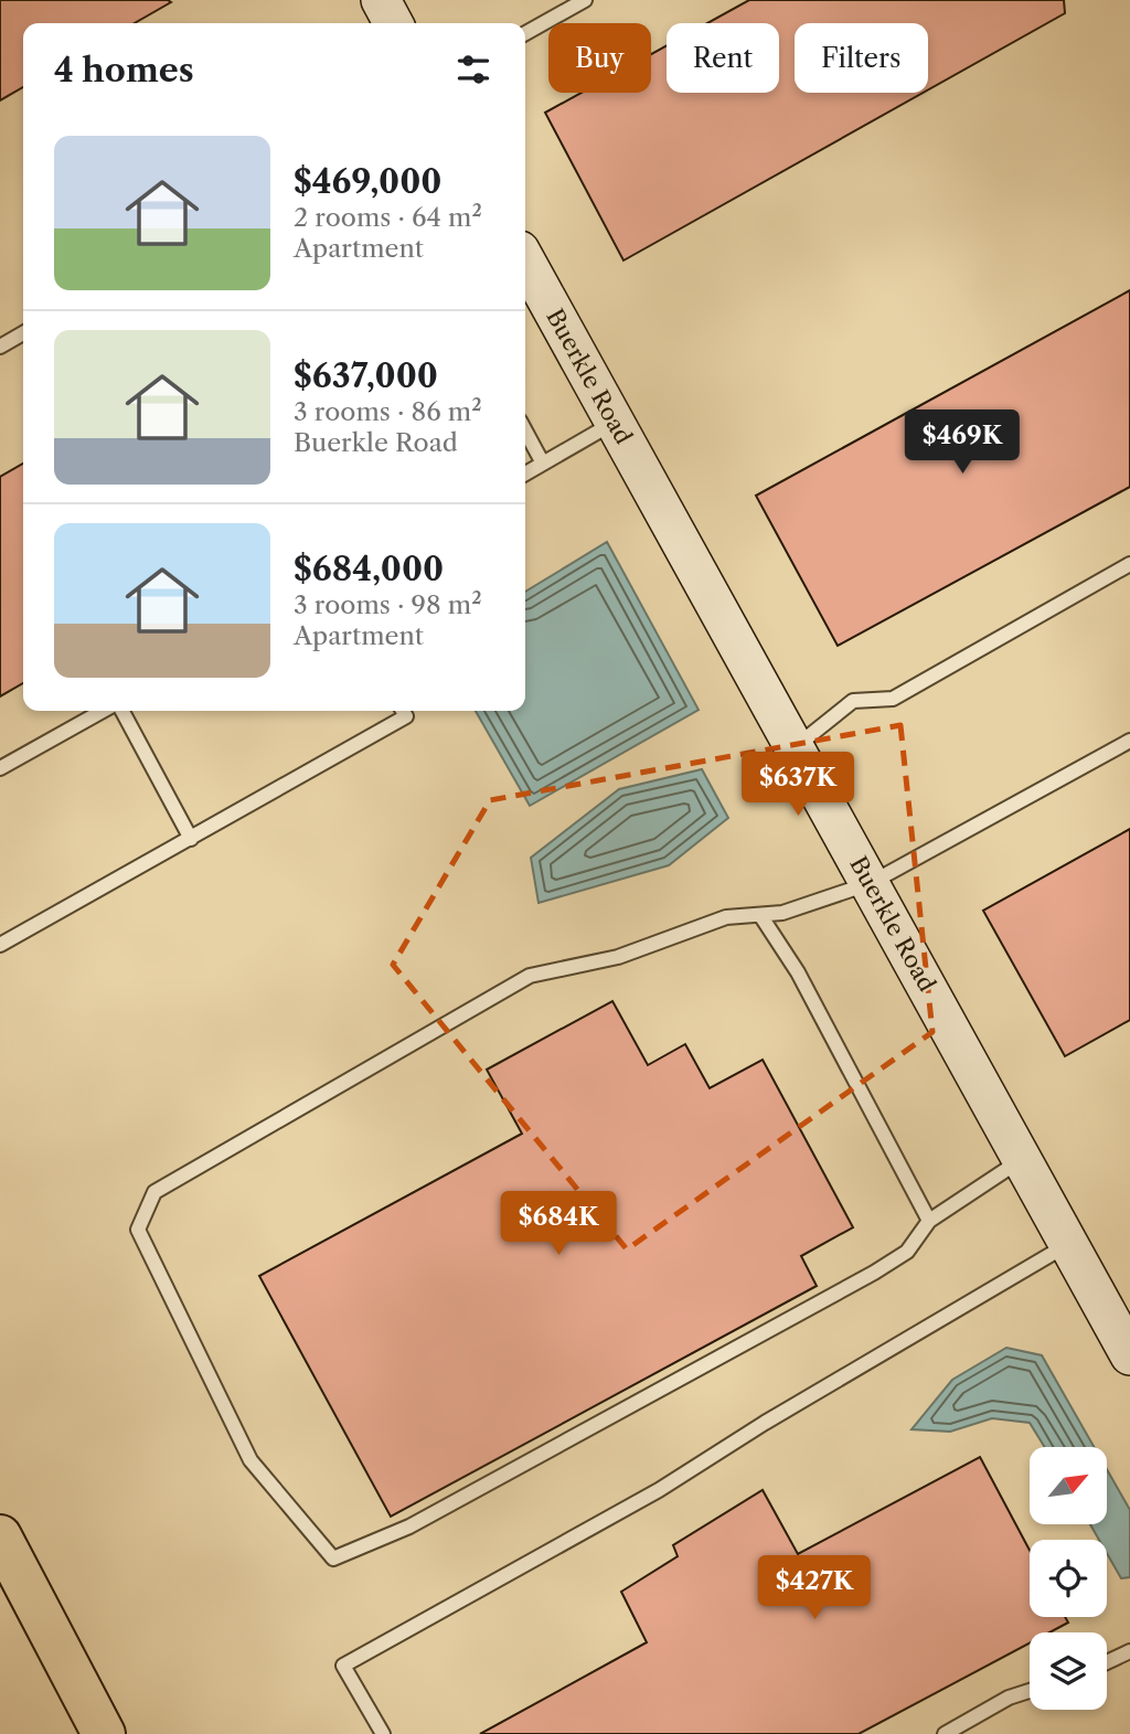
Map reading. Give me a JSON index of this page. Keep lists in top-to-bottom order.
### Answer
{
  "streets": {
    "street": ["Buerkle Road"]
  },
  "north": "top right",
  "page": {
    "chip": ["Buy", "Rent", "Filters"],
    "heading": "4 homes",
    "list": [
      {
        "name": "$469,000",
        "note": "2 rooms · 64 m² · Apartment"
      },
      {
        "name": "$637,000",
        "note": "3 rooms · 86 m² · Buerkle Road"
      },
      {
        "name": "$684,000",
        "note": "3 rooms · 98 m² · Apartment"
      }
    ],
    "price": [
      "$469K",
      "$637K",
      "$684K",
      "$427K"
    ]
  }
}
